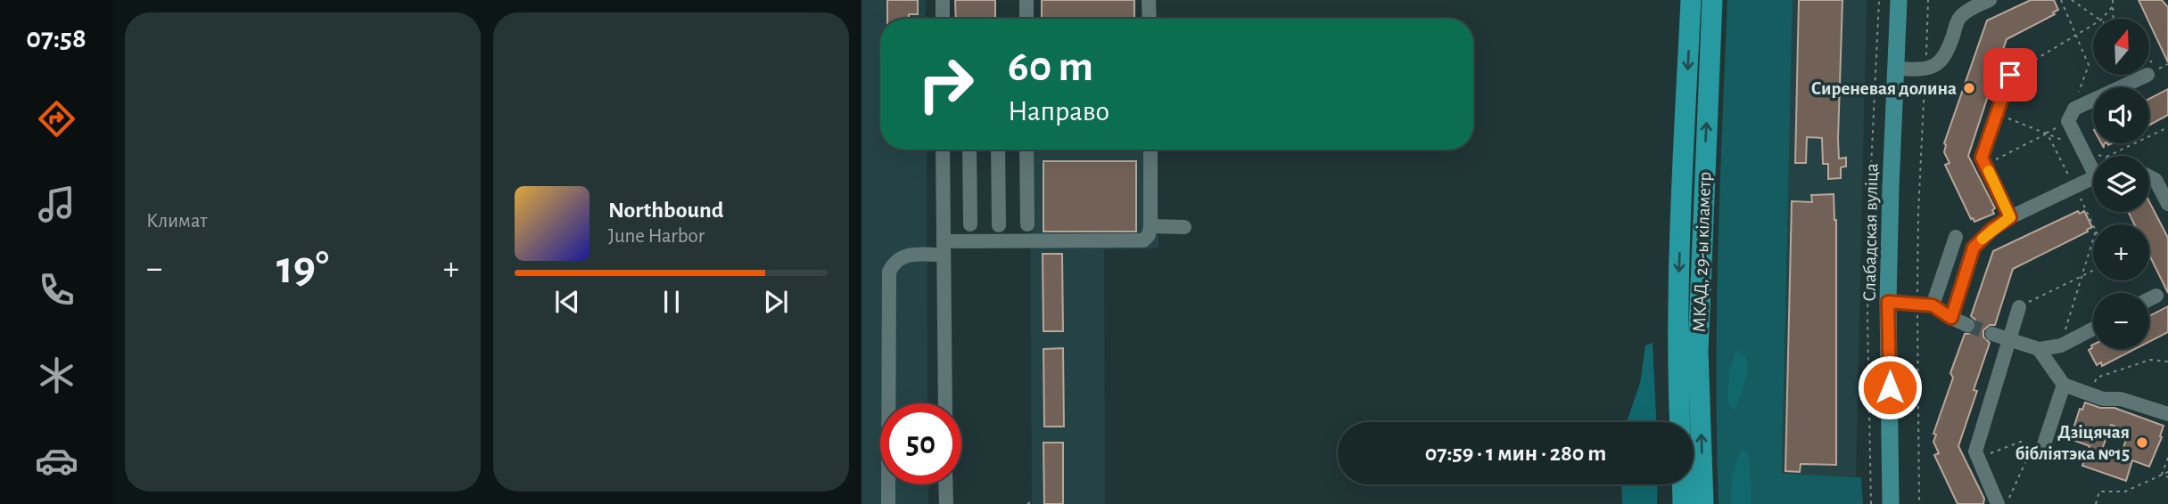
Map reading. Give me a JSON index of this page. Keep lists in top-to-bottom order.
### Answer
{
  "streets": {
    "highway": ["МКАД, 29-ы кіламетр"],
    "main road": ["Слабадская вуліца"]
  },
  "places": ["Сиреневая долина", "Дзіцячая бібліятэка №15"],
  "north": "top",
  "page": {
    "tabs": "07:58",
    "tile": "Климат",
    "map_buttons": ["+", "−"],
    "turn": ["60 m", "Направо"],
    "song": ["Northbound", "June Harbor"],
    "heat": ["−", "19°", "+"],
    "limit": "50",
    "trip": "07:59 · 1 мин · 280 m"
  }
}
